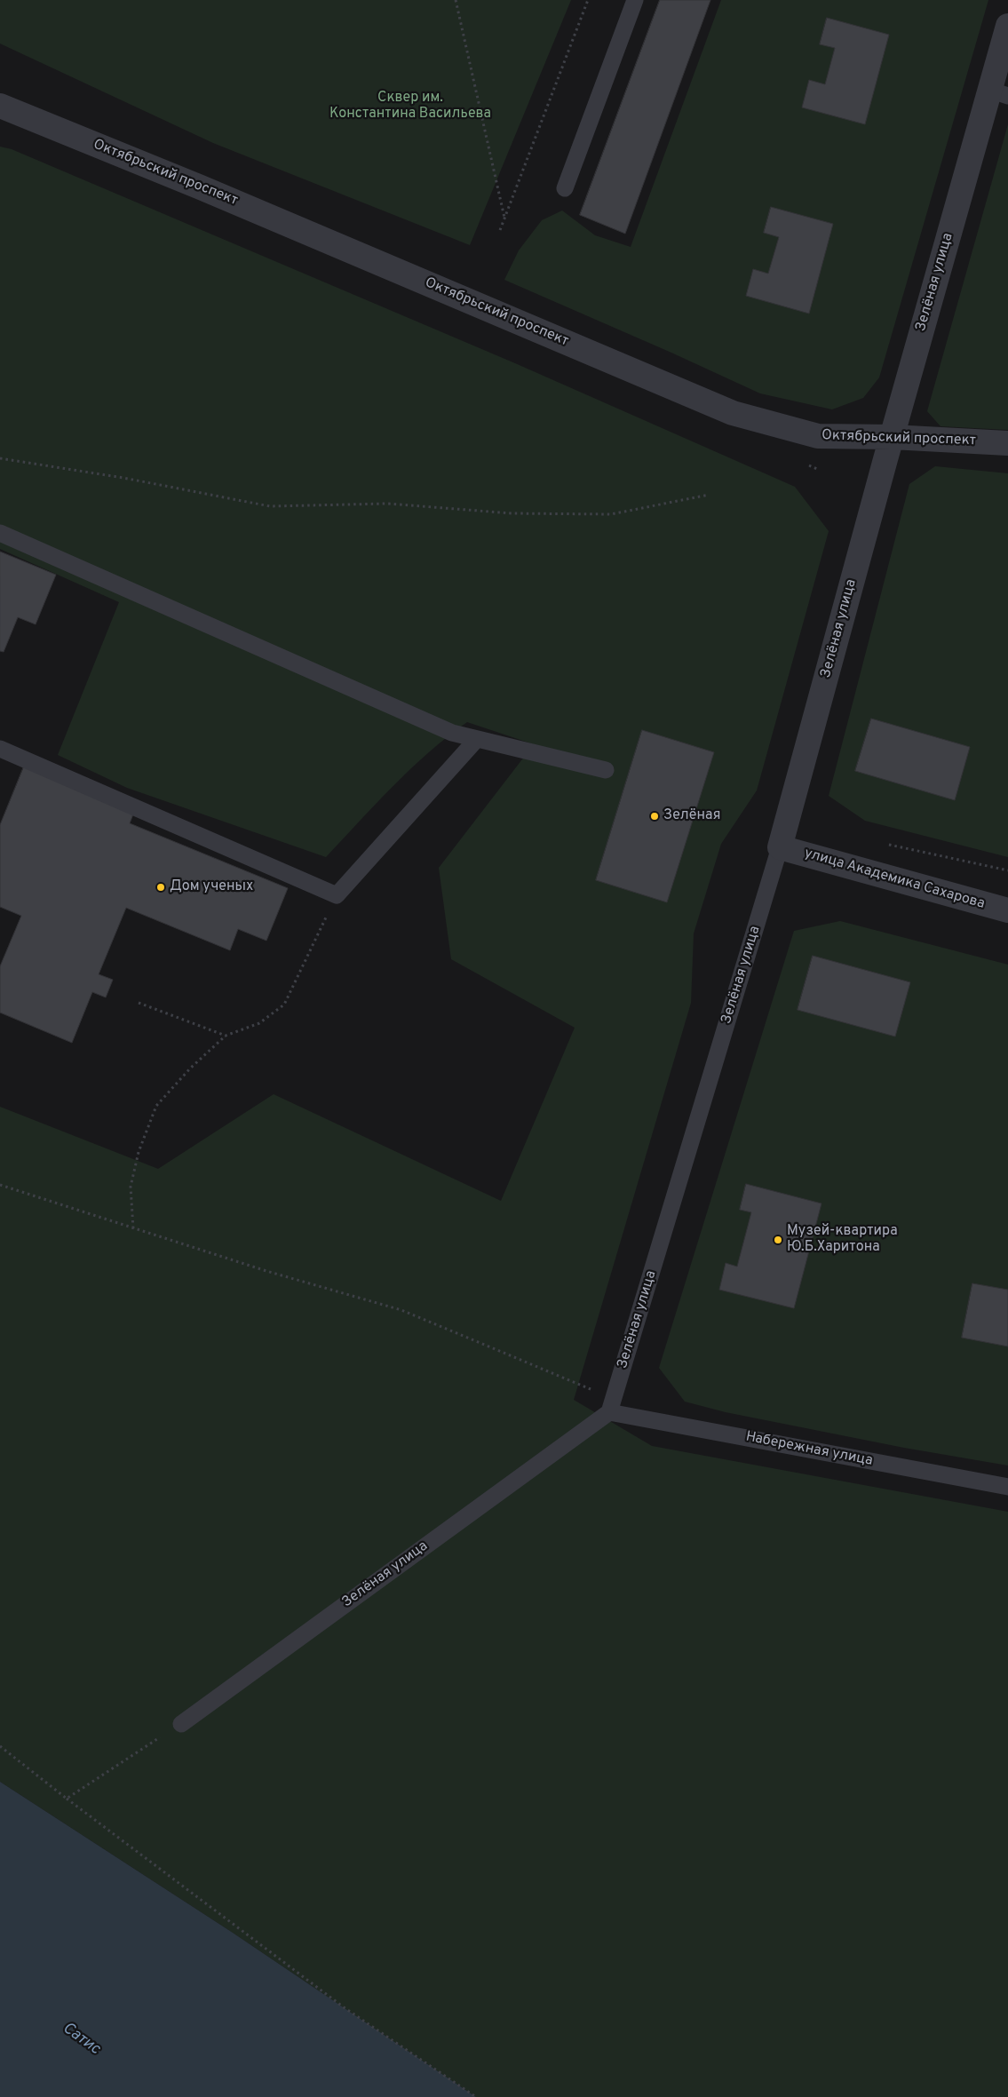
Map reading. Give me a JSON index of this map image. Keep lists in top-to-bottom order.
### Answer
{
  "streets": {
    "street": ["Октябрьский проспект", "Зелёная улица", "улица Академика Сахарова"],
    "lane": ["Набережная улица"]
  },
  "crossings": [
    ["Октябрьский проспект", "Зелёная улица"],
    ["Зелёная улица", "улица Академика Сахарова"],
    ["Зелёная улица", "Набережная улица"]
  ],
  "water": ["Сатис"],
  "parks": ["Сквер им. Константина Васильева"],
  "places": ["Зелёная", "Дом ученых", "Музей-квартира Ю.Б.Харитона"]
}
